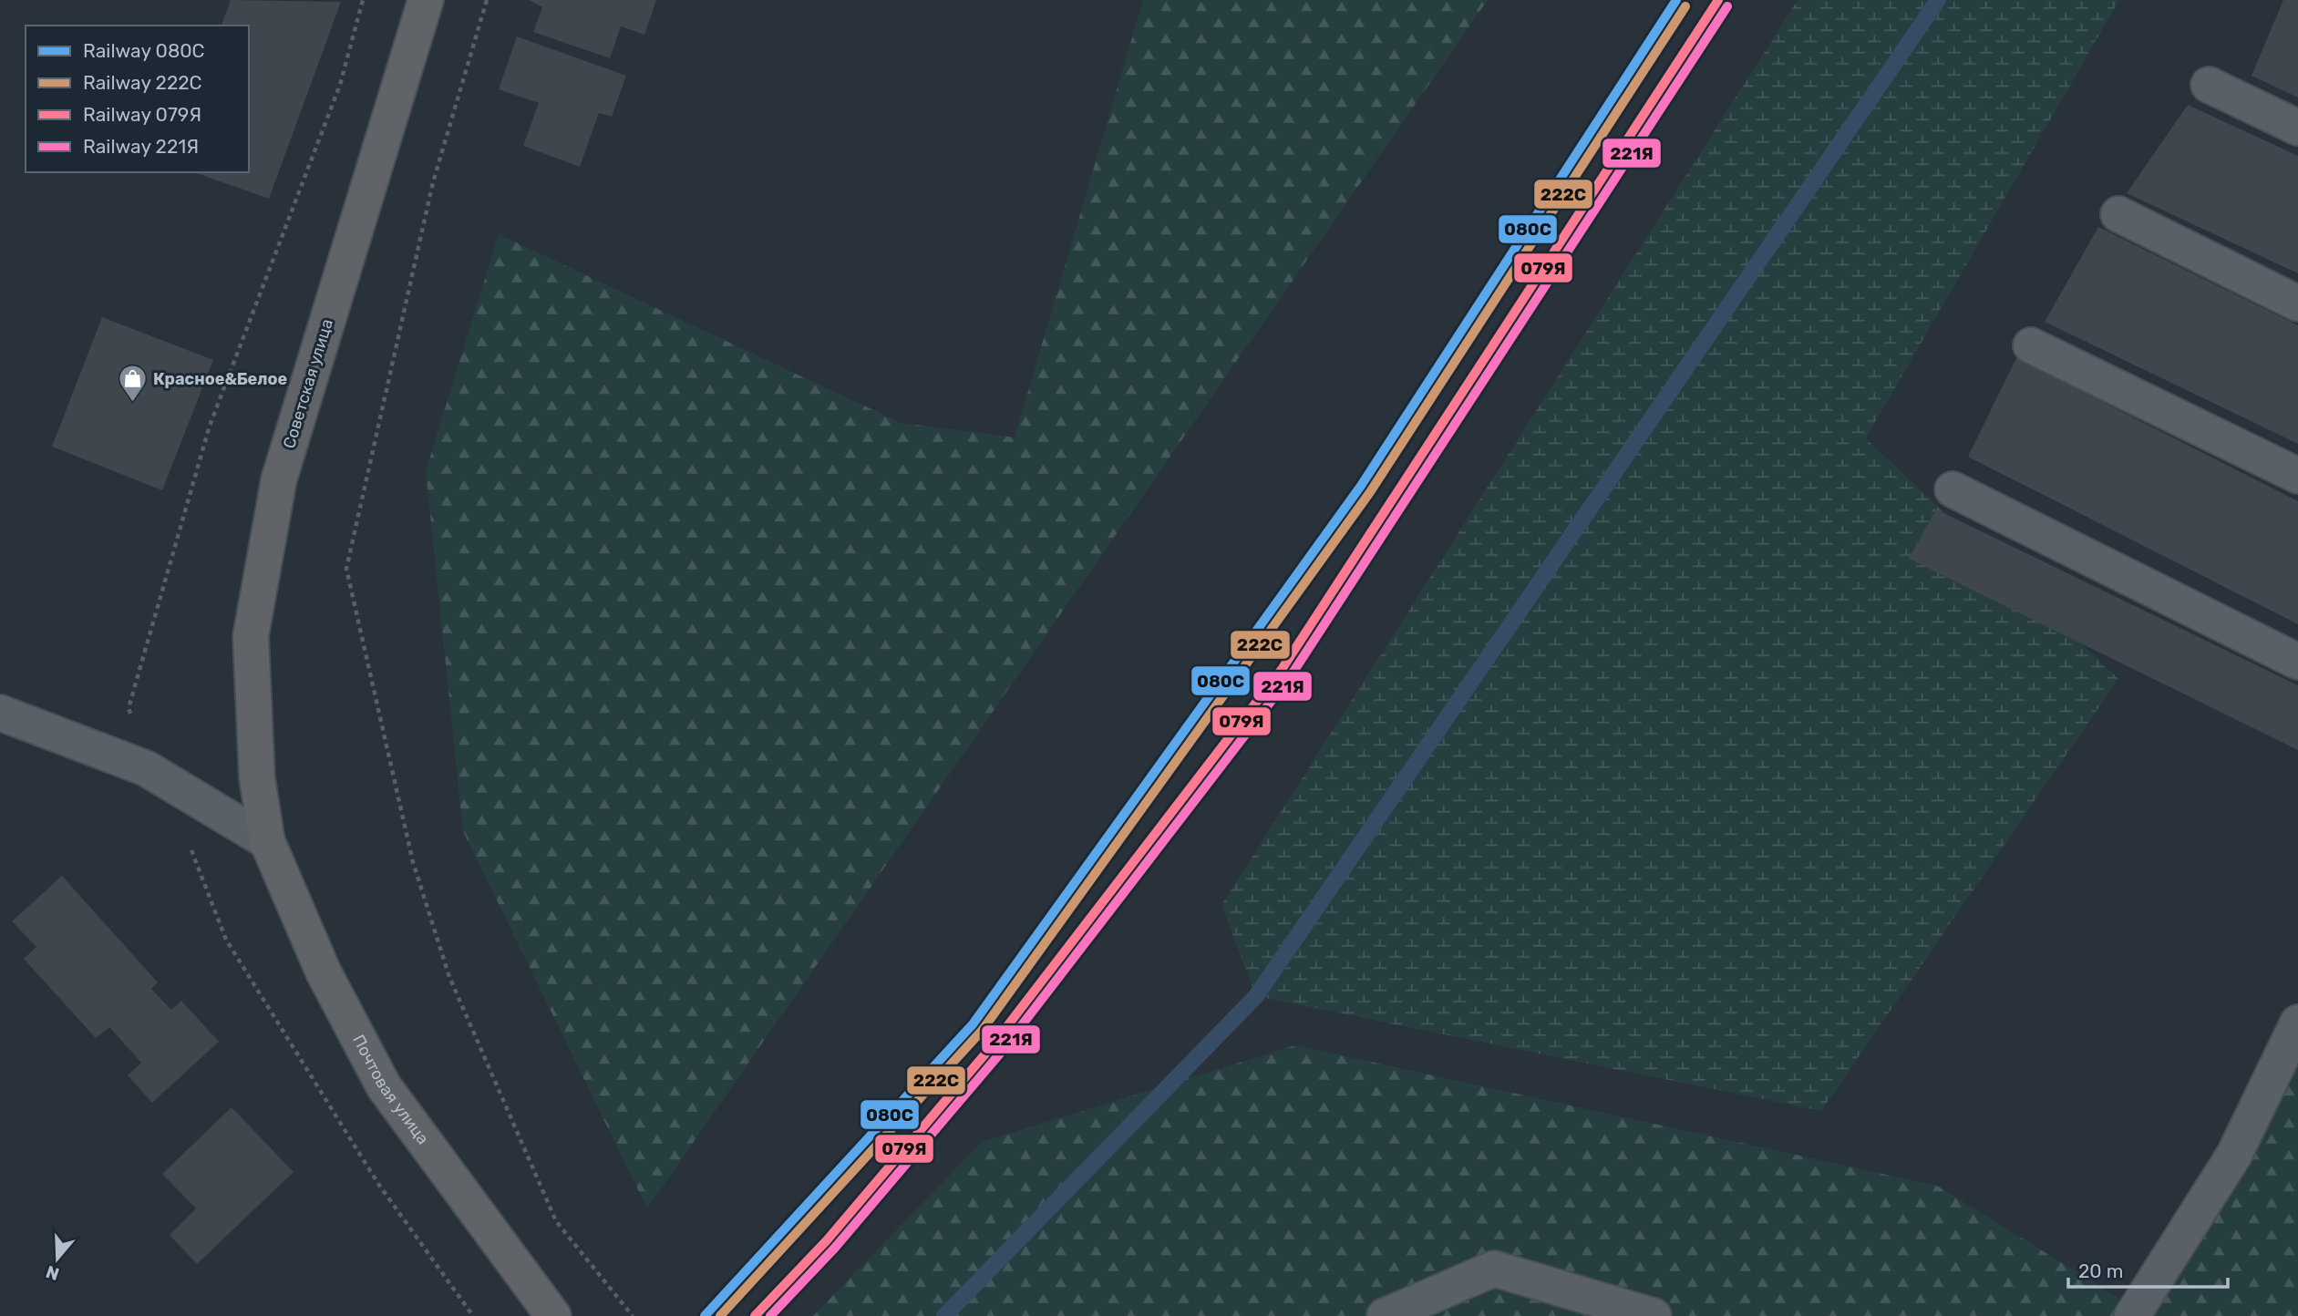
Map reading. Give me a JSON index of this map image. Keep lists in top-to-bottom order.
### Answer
{
  "streets": {
    "highway": ["Советская улица", "Почтовая улица"]
  },
  "crossings": [
    ["Советская улица", "Почтовая улица"]
  ],
  "places": {
    "shop": ["Красное&Белое"]
  },
  "lines": [
    "rail line 080С",
    "rail line 079Я",
    "rail line 222С",
    "rail line 221Я"
  ],
  "legend": [
    "Railway 080С",
    "Railway 222С",
    "Railway 079Я",
    "Railway 221Я"
  ],
  "scale_bar": "20 m",
  "north": "bottom"
}
